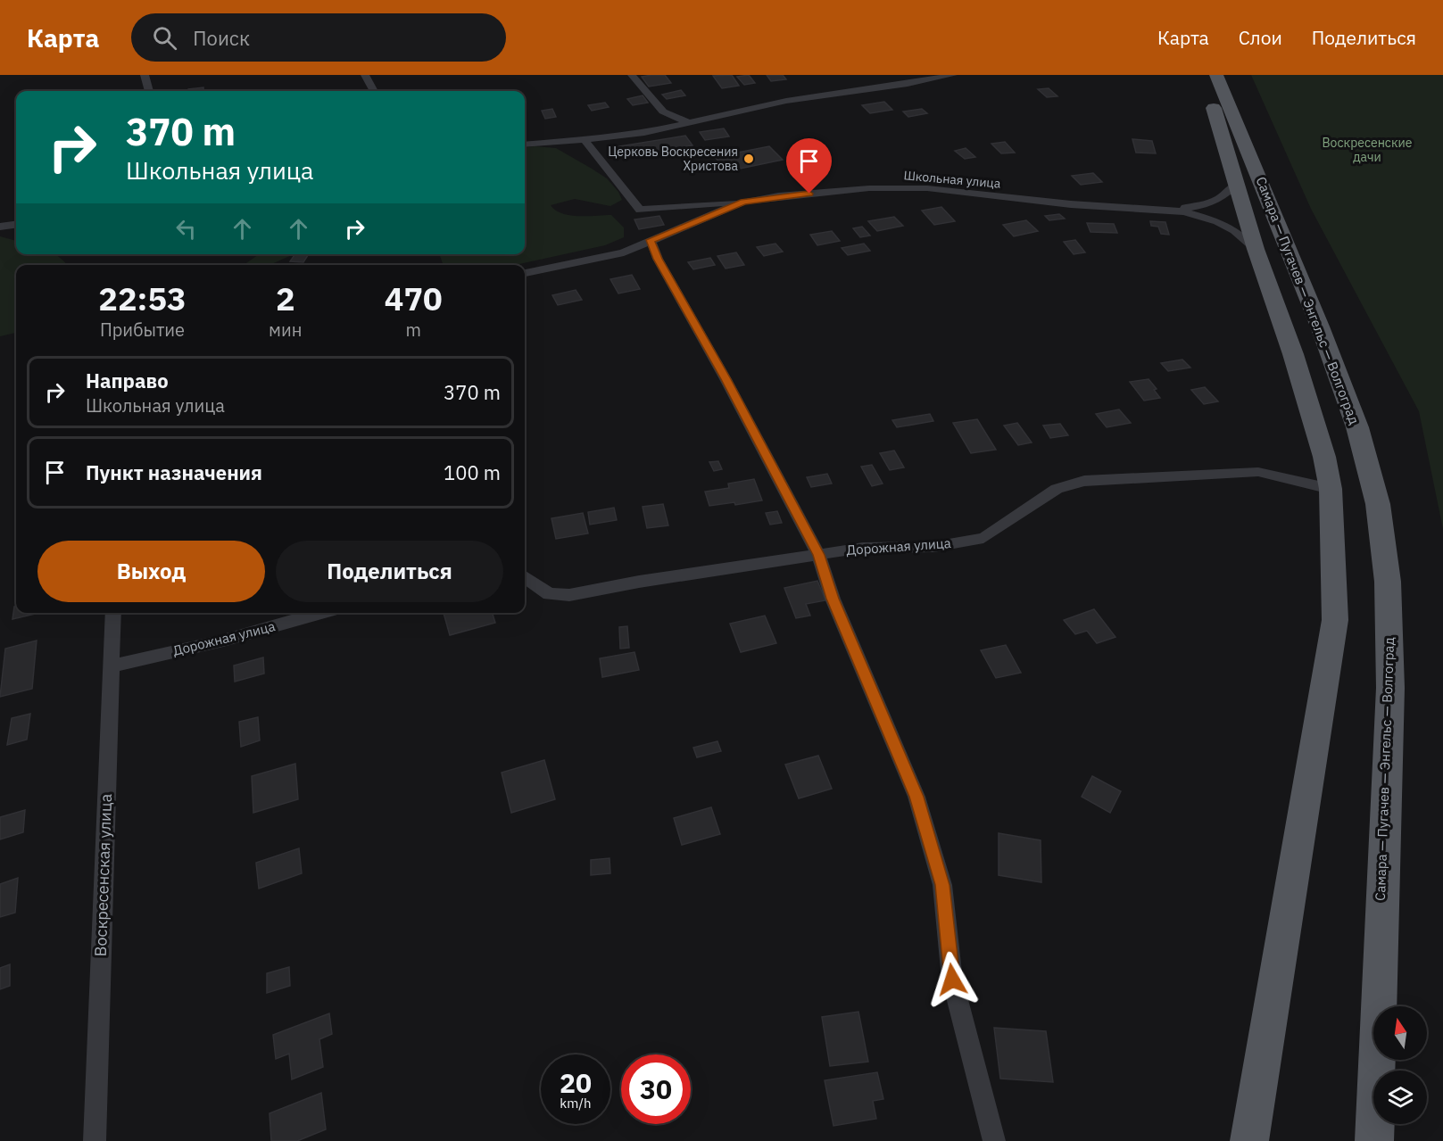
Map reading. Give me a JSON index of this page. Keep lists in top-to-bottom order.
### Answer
{
  "streets": {
    "main road": ["Самара — Пугачев — Энгельс — Волгоград"],
    "street": ["Школьная улица", "Дорожная улица", "Воскресенская улица"]
  },
  "crossings": [
    ["Школьная улица", "Самара — Пугачев — Энгельс — Волгоград"],
    ["Самара — Пугачев — Энгельс — Волгоград", "Дорожная улица"],
    ["Дорожная улица", "Воскресенская улица"]
  ],
  "parks": ["Воскресенские дачи"],
  "places": ["Церковь Воскресения Христова"],
  "north": "top",
  "page": {
    "header": "Карта",
    "search": "Поиск",
    "nav": ["Карта", "Слои", "Поделиться"],
    "turn": ["370 m", "Школьная улица"],
    "eta": [
      "22:53",
      "Прибытие",
      "2",
      "мин",
      "470",
      "m"
    ],
    "list": [
      {
        "name": "Направо",
        "note": "Школьная улица",
        "value": "370 m"
      },
      {
        "name": "Пункт назначения",
        "value": "100 m"
      }
    ],
    "buttons": ["Выход", "Поделиться"],
    "speed": "20 km/h",
    "limit": "30"
  }
}
